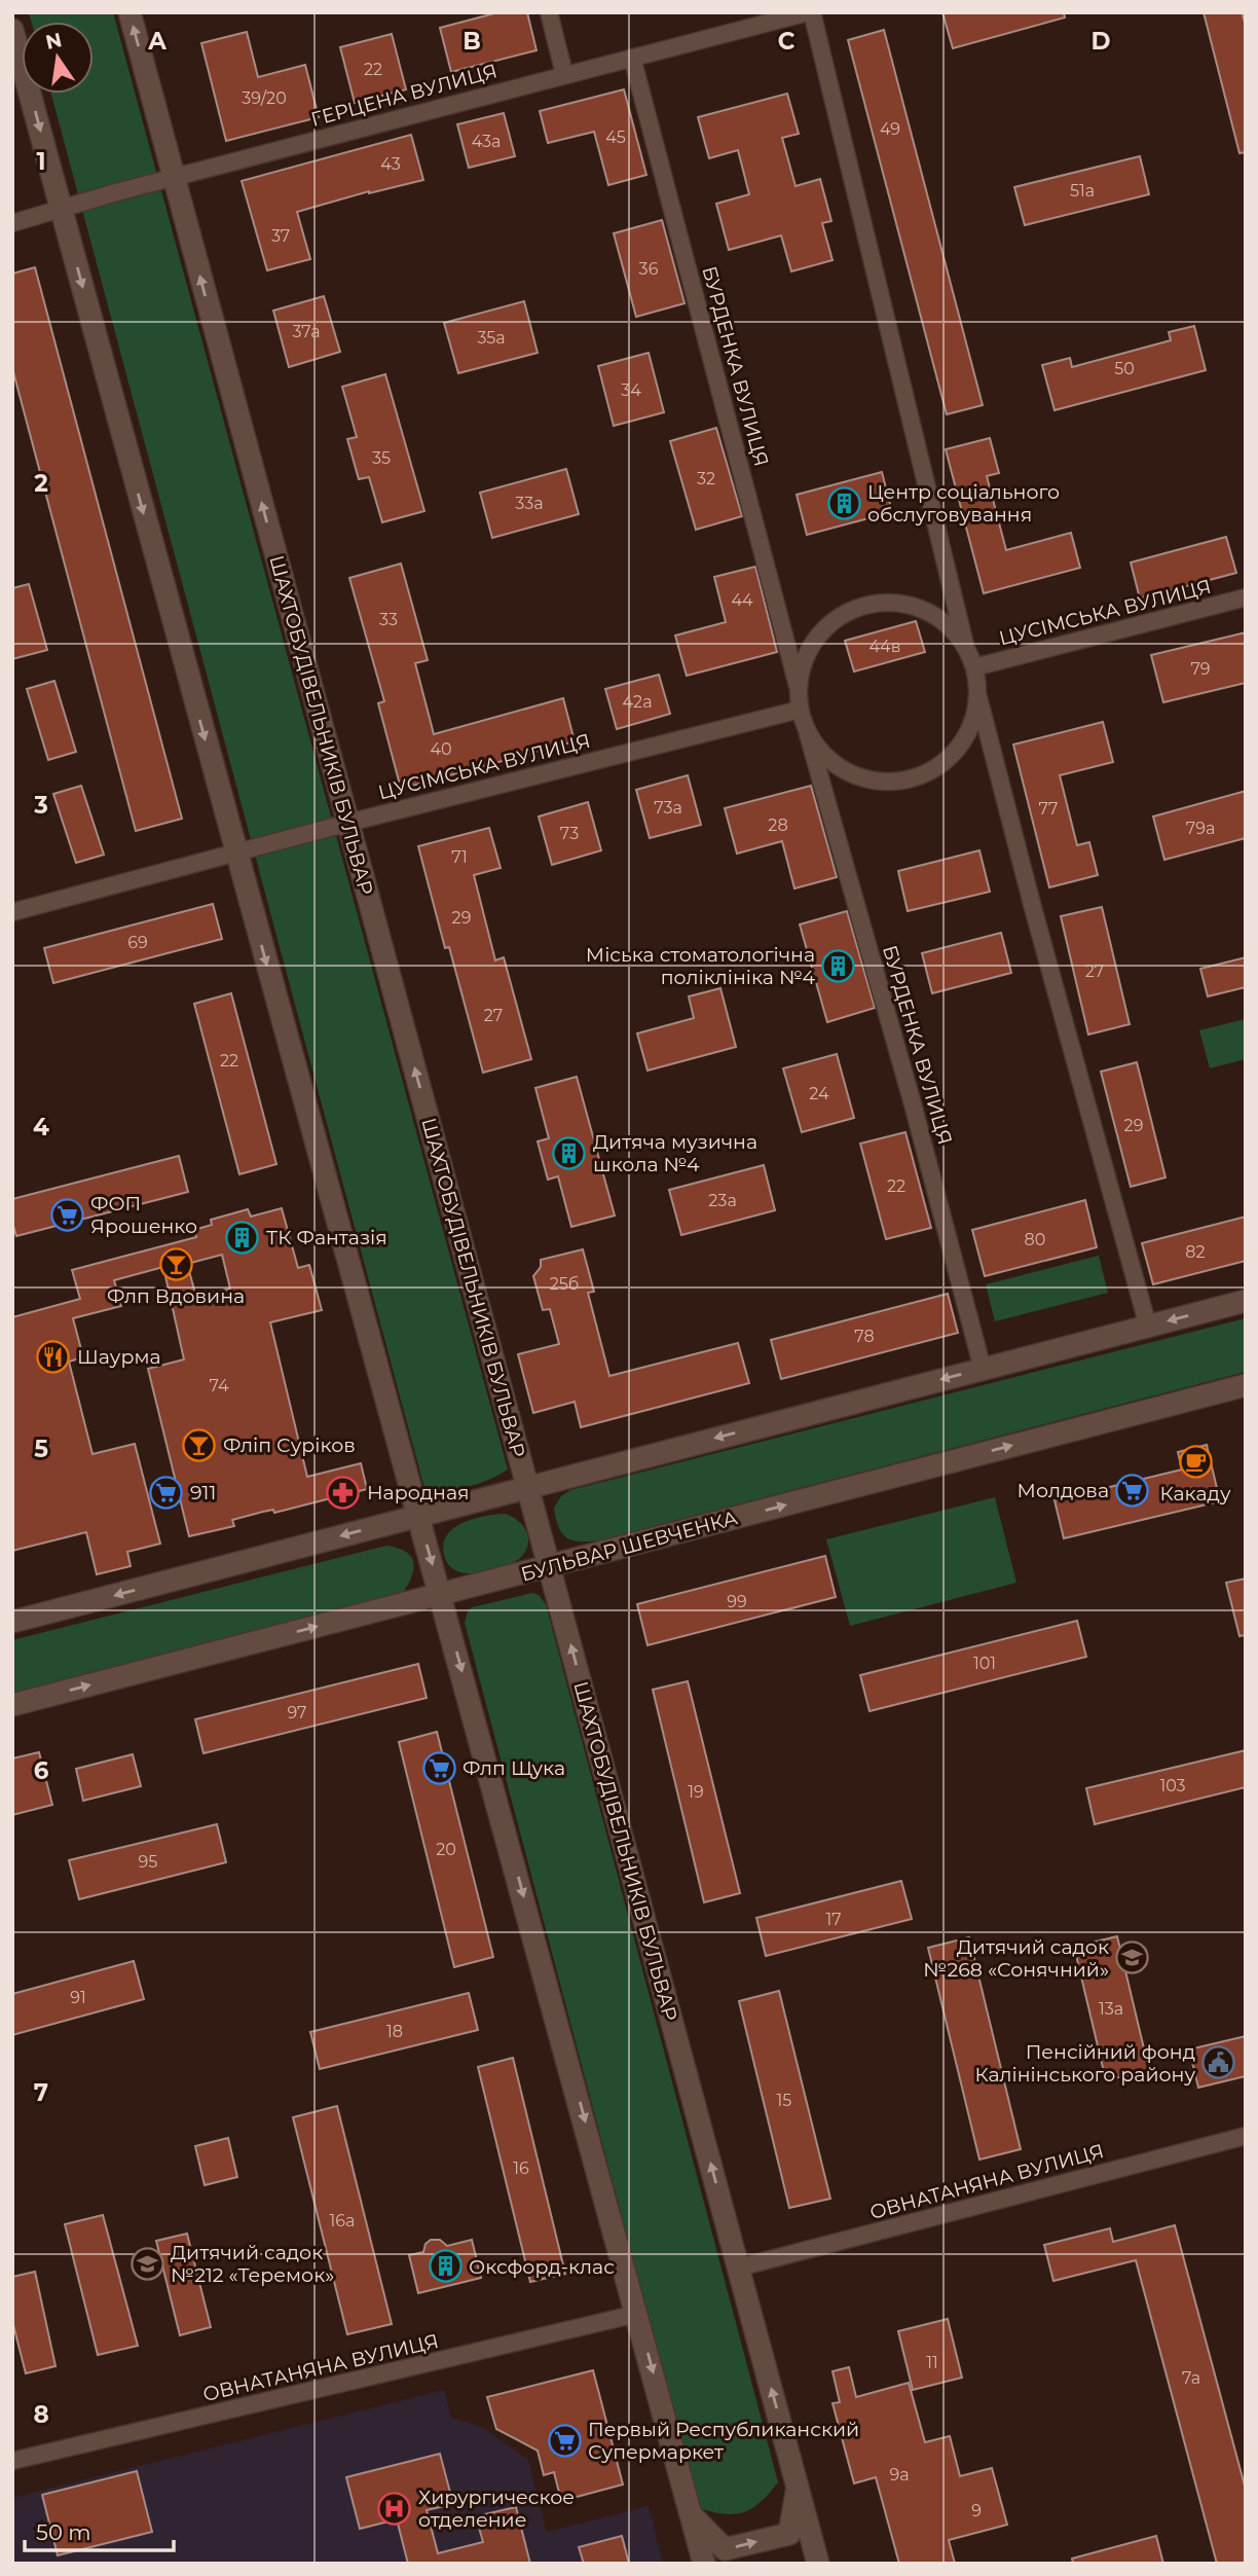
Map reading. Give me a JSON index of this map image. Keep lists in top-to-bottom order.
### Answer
{
  "streets": {
    "main road": ["ШАХТОБУДІВЕЛЬНИКІВ БУЛЬВАР", "БУЛЬВАР ШЕВЧЕНКА"],
    "street": [
      "ГЕРЦЕНА ВУЛИЦЯ",
      "БУРДЕНКА ВУЛИЦЯ",
      "ЦУСІМСЬКА ВУЛИЦЯ",
      "ОВНАТАНЯНА ВУЛИЦЯ"
    ]
  },
  "crossings": [
    ["ГЕРЦЕНА ВУЛИЦЯ", "БУРДЕНКА ВУЛИЦЯ"],
    ["ГЕРЦЕНА ВУЛИЦЯ", "ШАХТОБУДІВЕЛЬНИКІВ БУЛЬВАР"],
    ["БУРДЕНКА ВУЛИЦЯ", "ЦУСІМСЬКА ВУЛИЦЯ"],
    ["ЦУСІМСЬКА ВУЛИЦЯ", "ШАХТОБУДІВЕЛЬНИКІВ БУЛЬВАР"],
    ["ШАХТОБУДІВЕЛЬНИКІВ БУЛЬВАР", "БУЛЬВАР ШЕВЧЕНКА"],
    ["ШАХТОБУДІВЕЛЬНИКІВ БУЛЬВАР", "ОВНАТАНЯНА ВУЛИЦЯ"]
  ],
  "places": {
    "building": [
      "Центр соціального обслуговування",
      "Міська стоматологічна поліклініка №4",
      "Дитяча музична школа №4",
      "ТК Фантазія",
      "Оксфорд-клас"
    ],
    "supermarket": [
      "ФОП Ярошенко",
      "Молдова",
      "911",
      "Флп Щука",
      "Первый Республиканский Супермаркет"
    ],
    "bar": ["Флп Вдовина", "Фліп Суріков"],
    "restaurant": ["Шаурма"],
    "cafe": ["Какаду"],
    "pharmacy": ["Народная"],
    "school or university": ["Дитячий садок №268 «Сонячний»", "Дитячий садок №212 «Теремок»"],
    "public building": ["Пенсійний фонд Калінінського району"],
    "hospital": ["Хирургическое отделение"]
  },
  "house_numbers": [
    "22",
    "39/20",
    "49",
    "45",
    "43а",
    "43",
    "51а",
    "37",
    "36",
    "37а",
    "35а",
    "50",
    "34",
    "35",
    "32",
    "33а",
    "44",
    "33",
    "44в",
    "79",
    "42а",
    "40",
    "73а",
    "77",
    "28",
    "79а",
    "73",
    "71",
    "29",
    "69",
    "27",
    "27",
    "22",
    "24",
    "29",
    "22",
    "23а",
    "80",
    "82",
    "25б",
    "78",
    "74",
    "99",
    "101",
    "97",
    "103",
    "19",
    "20",
    "95",
    "17",
    "91",
    "13а",
    "18",
    "15",
    "16",
    "16а",
    "11",
    "7а",
    "9а",
    "9"
  ],
  "scale_bar": "50 m",
  "north": "top",
  "grid": {
    "columns": [
      "A",
      "B",
      "C",
      "D"
    ],
    "rows": [
      "1",
      "2",
      "3",
      "4",
      "5",
      "6",
      "7",
      "8"
    ]
  }
}
